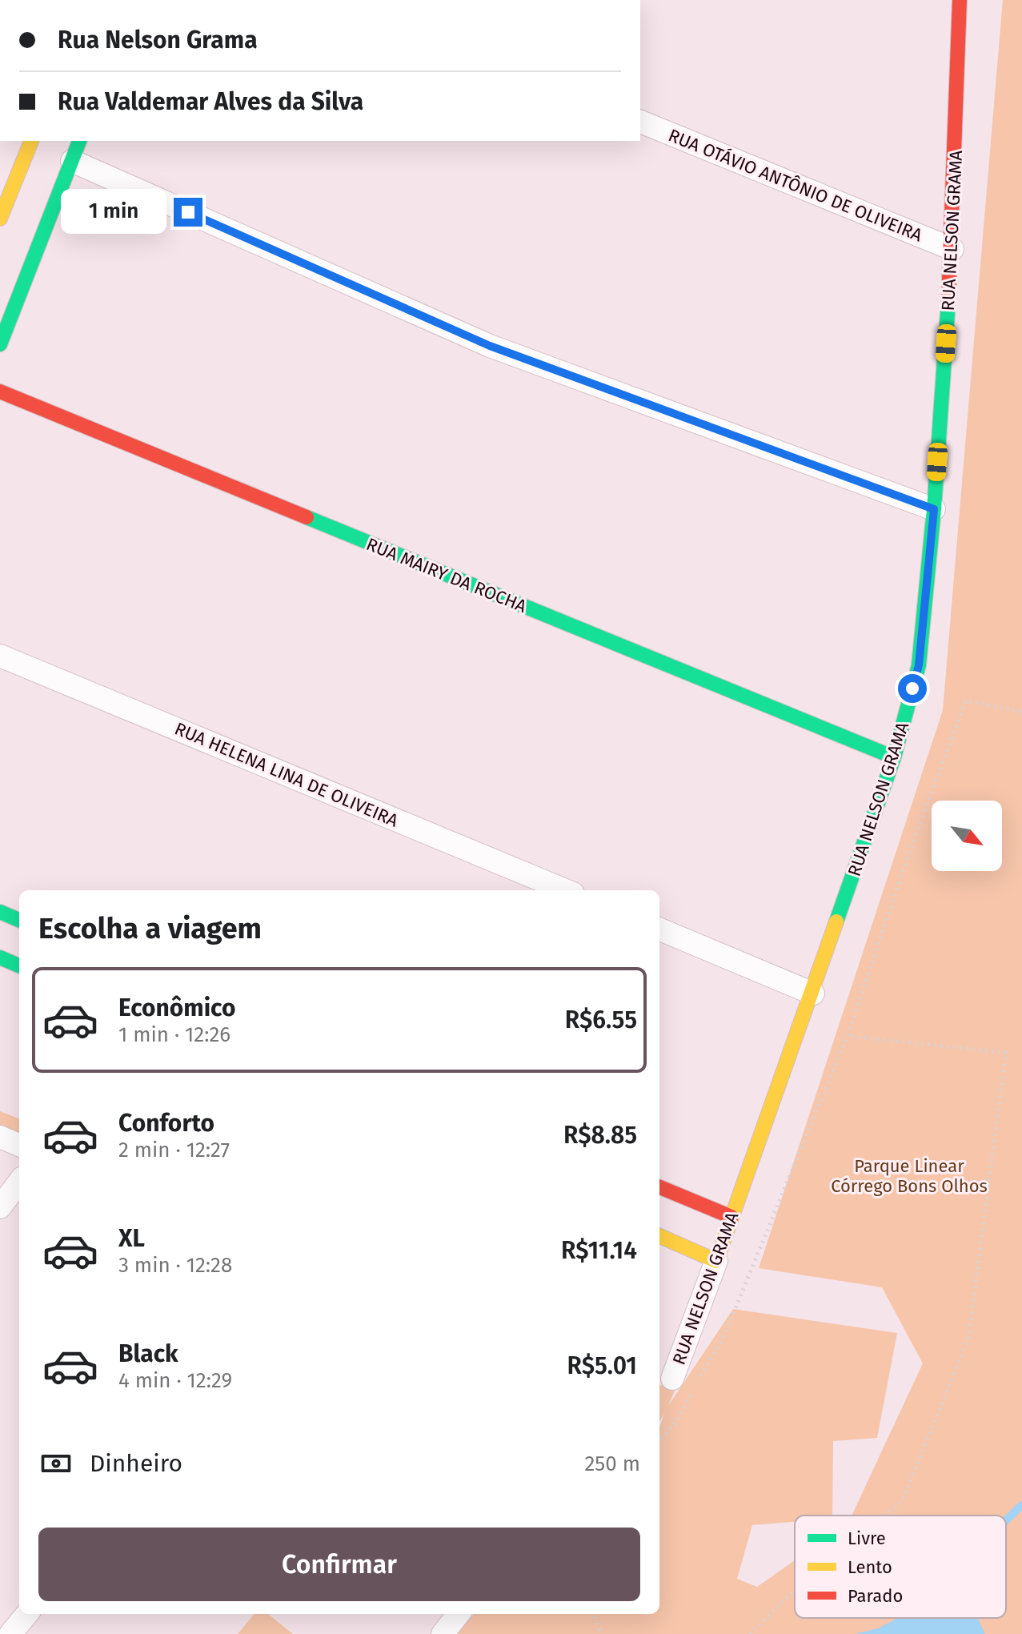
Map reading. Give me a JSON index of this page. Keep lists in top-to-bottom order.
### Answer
{
  "streets": {
    "street": [
      "RUA OTÁVIO ANTÔNIO DE OLIVEIRA",
      "RUA NELSON GRAMA",
      "RUA MAIRY DA ROCHA",
      "RUA HELENA LINA DE OLIVEIRA"
    ]
  },
  "crossings": [
    ["RUA OTÁVIO ANTÔNIO DE OLIVEIRA", "RUA NELSON GRAMA"],
    ["RUA NELSON GRAMA", "RUA MAIRY DA ROCHA"]
  ],
  "parks": ["Parque Linear Córrego Bons Olhos"],
  "legend": ["Livre", "Lento", "Parado"],
  "north": "bottom right",
  "page": {
    "banner": ["Rua Nelson Grama", "Rua Valdemar Alves da Silva"],
    "bubble": "1 min",
    "heading": "Escolha a viagem",
    "list": [
      {
        "name": "Econômico",
        "note": "1 min · 12:26",
        "value": "R$6.55"
      },
      {
        "name": "Conforto",
        "note": "2 min · 12:27",
        "value": "R$8.85"
      },
      {
        "name": "XL",
        "note": "3 min · 12:28",
        "value": "R$11.14"
      },
      {
        "name": "Black",
        "note": "4 min · 12:29",
        "value": "R$5.01"
      }
    ],
    "pay": ["Dinheiro", "250 m"],
    "buttons": "Confirmar"
  }
}
